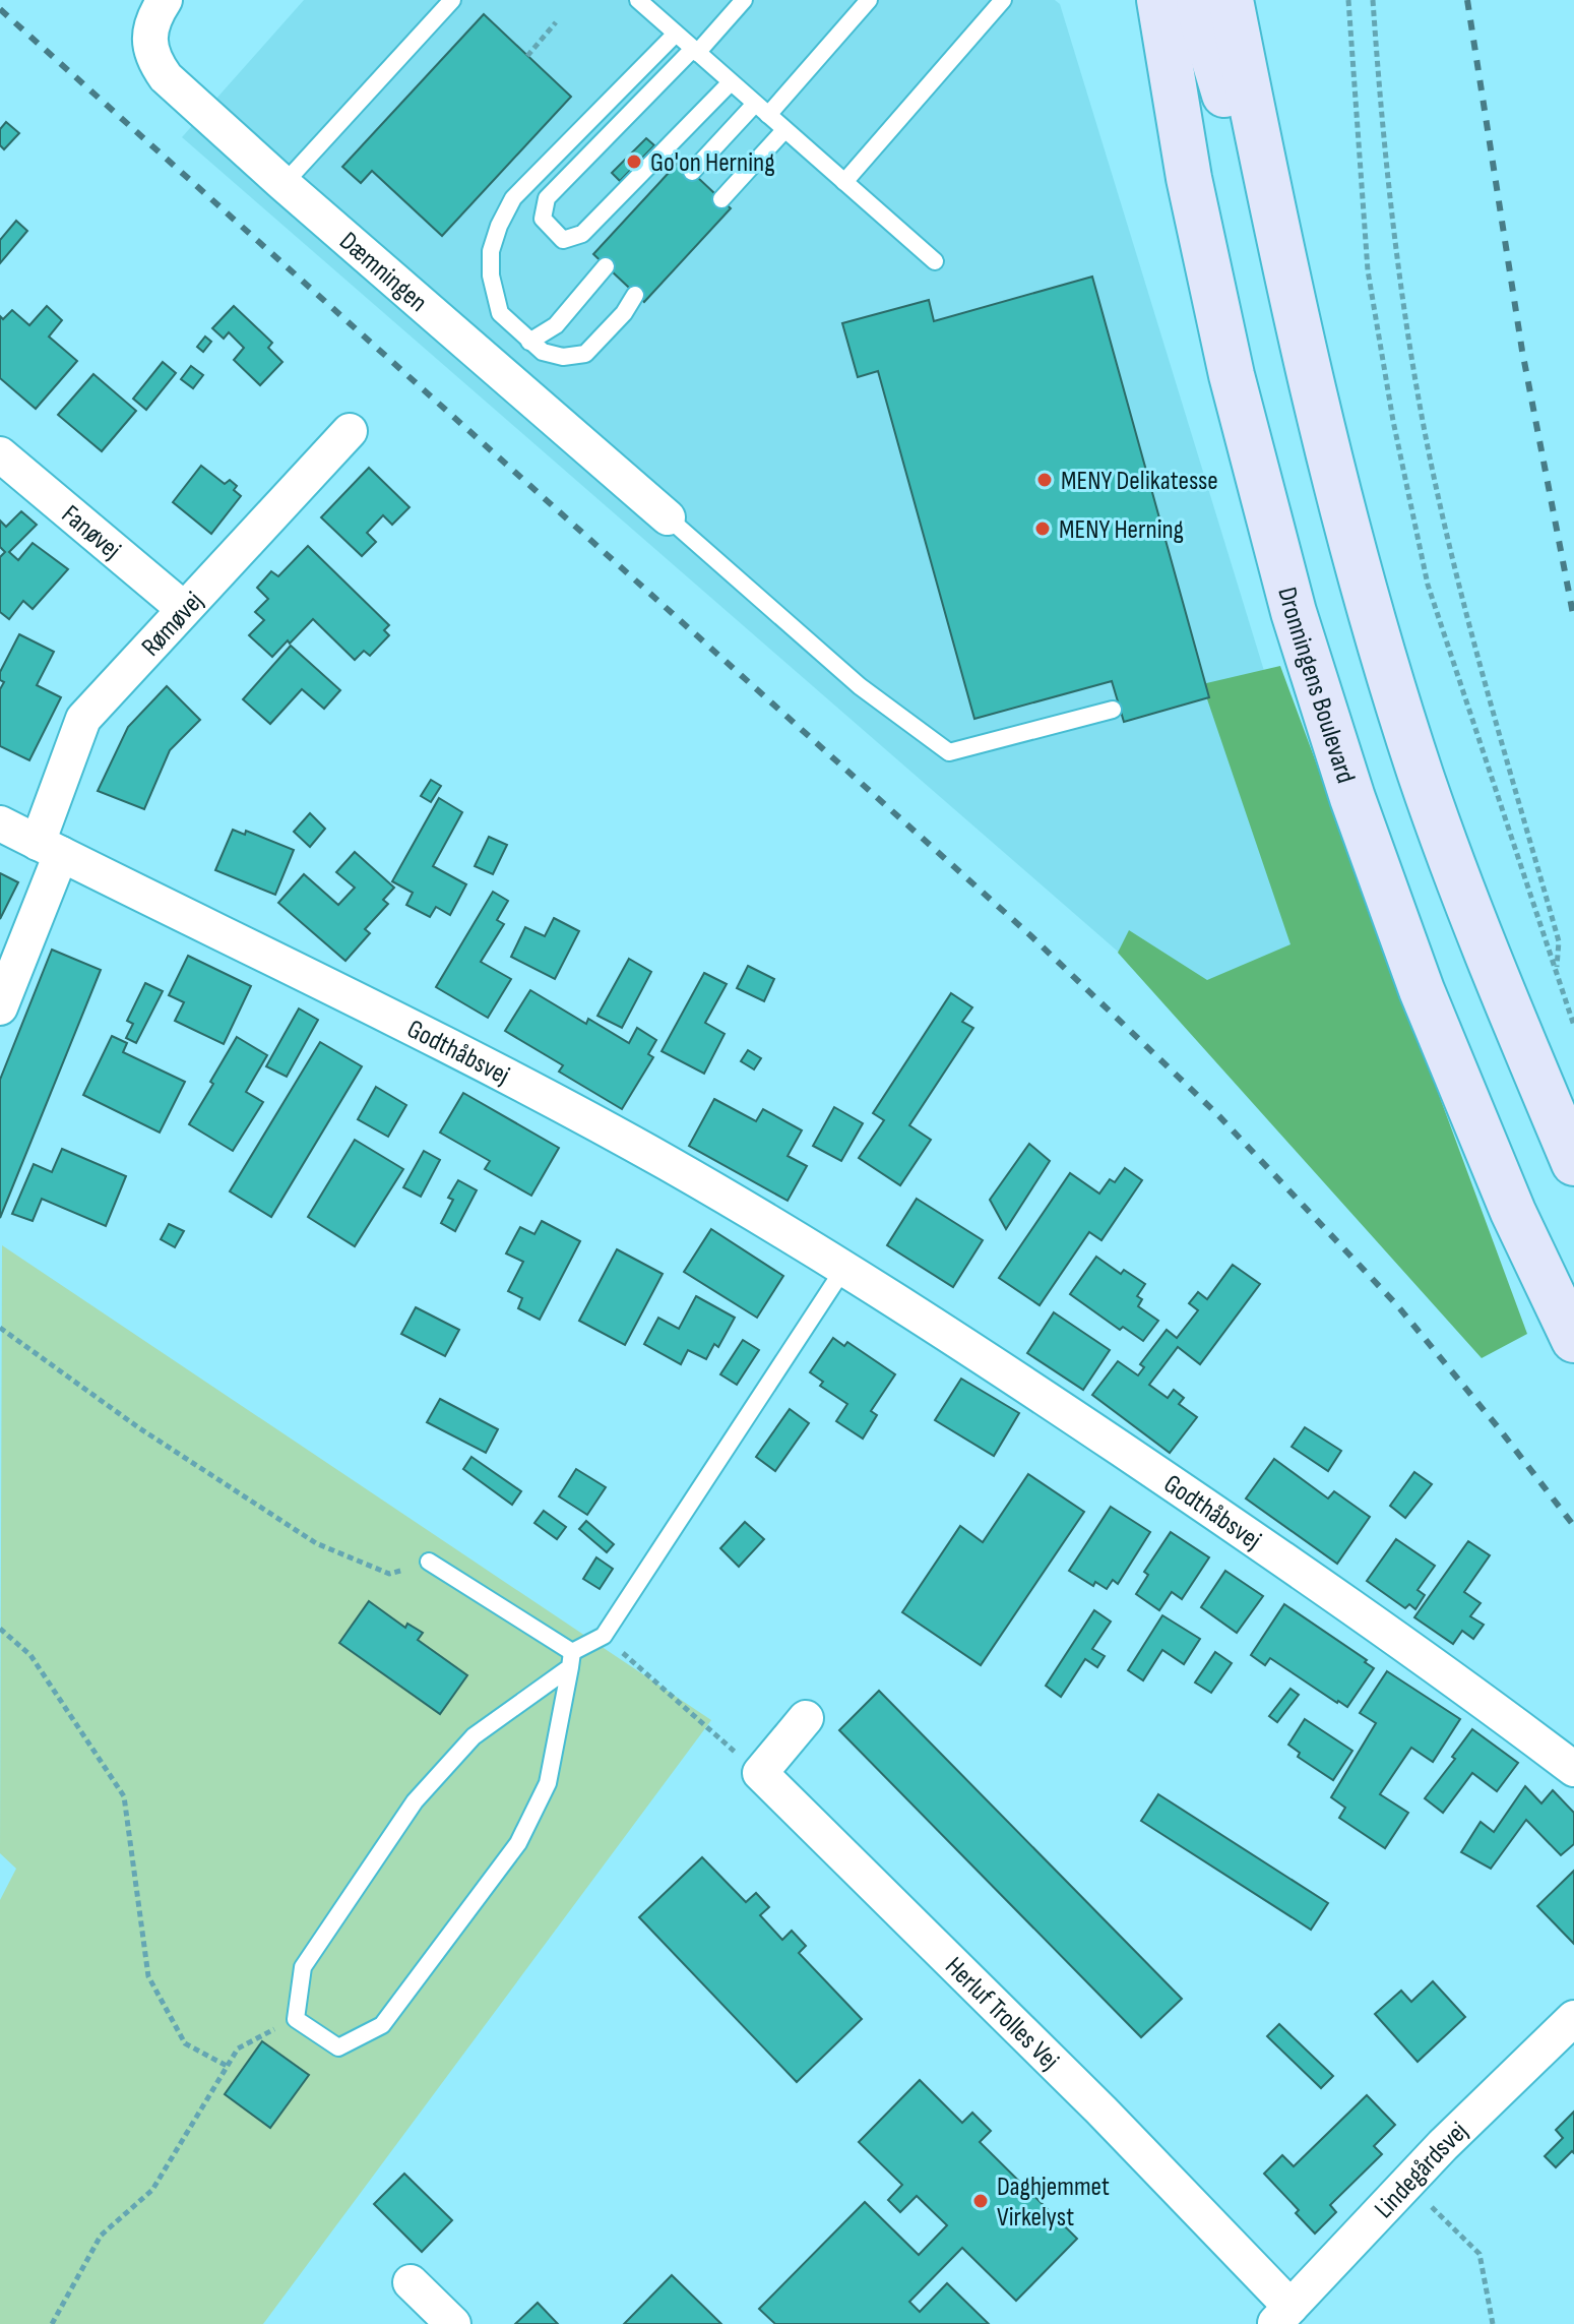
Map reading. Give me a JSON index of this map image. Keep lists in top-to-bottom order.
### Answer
{
  "streets": {
    "main road": ["Dronningens Boulevard"],
    "street": [
      "Dæmningen",
      "Fanøvej",
      "Rømøvej",
      "Godthåbsvej",
      "Herluf Trolles Vej",
      "Lindegårdsvej"
    ]
  },
  "crossings": [
    ["Fanøvej", "Rømøvej"],
    ["Rømøvej", "Godthåbsvej"],
    ["Herluf Trolles Vej", "Lindegårdsvej"]
  ],
  "places": [
    "Go'on Herning",
    "MENY Delikatesse",
    "MENY Herning",
    "Daghjemmet Virkelyst"
  ]
}
